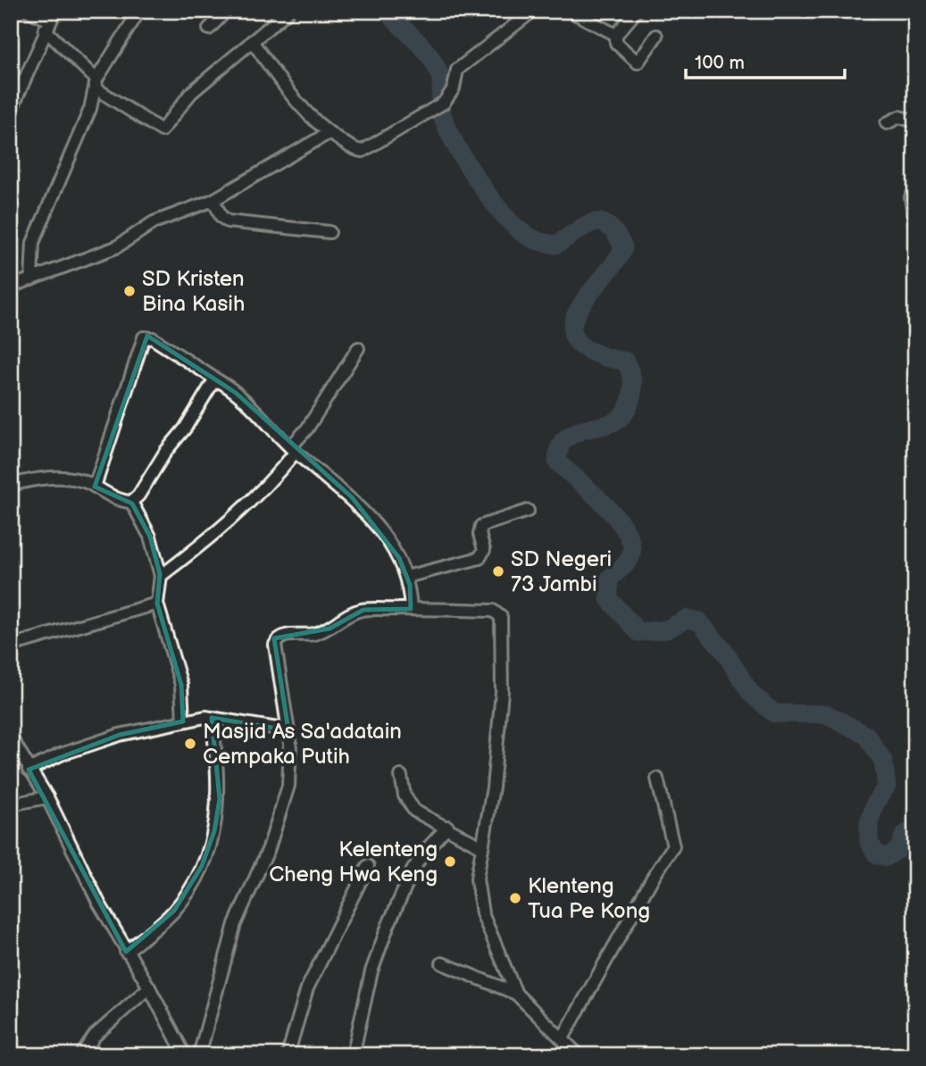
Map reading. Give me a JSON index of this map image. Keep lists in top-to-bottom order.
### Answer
{
  "places": [
    "SD Kristen Bina Kasih",
    "SD Negeri 73 Jambi",
    "Masjid As Sa'adatain Cempaka Putih",
    "Kelenteng Cheng Hwa Keng",
    "Klenteng Tua Pe Kong"
  ],
  "scale_bar": "100 m"
}
